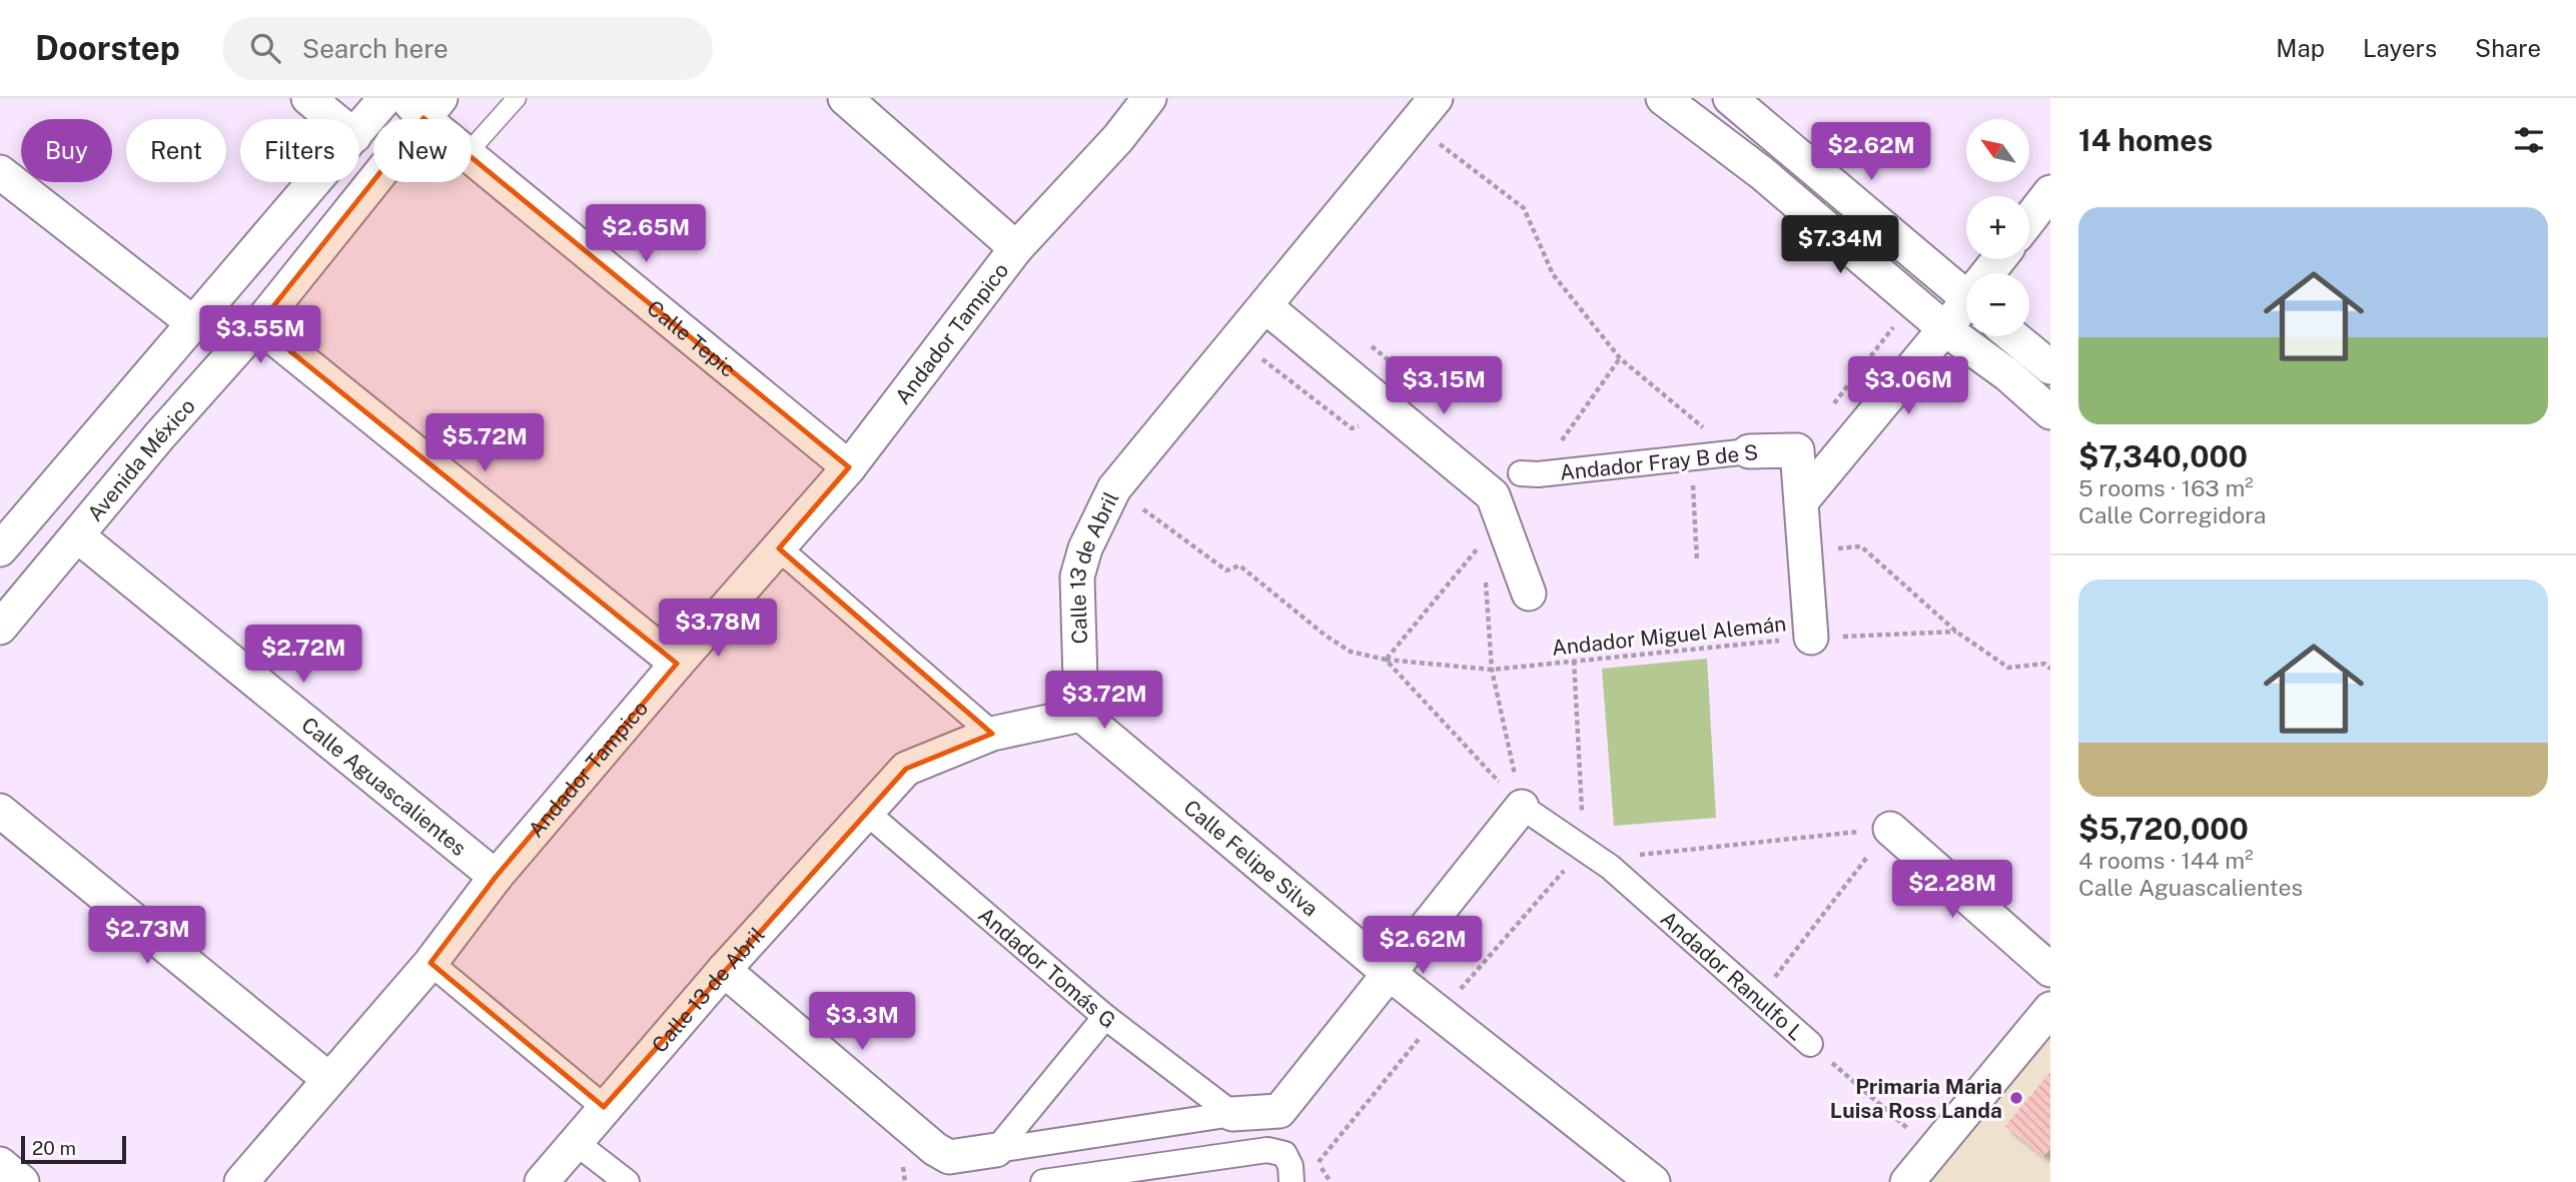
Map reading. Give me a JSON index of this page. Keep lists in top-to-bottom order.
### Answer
{
  "streets": {
    "street": [
      "Andador Tampico",
      "Calle Tepic",
      "Avenida México",
      "Andador Fray B de S",
      "Calle 13 de Abril",
      "Calle Aguascalientes",
      "Calle Felipe Silva",
      "Andador Tomás G",
      "Andador Ranulfo L"
    ],
    "path": ["Andador Miguel Alemán"]
  },
  "crossings": [
    ["Andador Tampico", "Calle Tepic"],
    ["Andador Tampico", "Calle Aguascalientes"],
    ["Calle Tepic", "Avenida México"],
    ["Avenida México", "Calle Aguascalientes"],
    ["Calle 13 de Abril", "Andador Miguel Alemán"],
    ["Calle 13 de Abril", "Calle Felipe Silva"],
    ["Calle 13 de Abril", "Andador Tomás G"]
  ],
  "places": ["Primaria Maria Luisa Ross Landa"],
  "scale_bar": "20 m",
  "north": "top left",
  "page": {
    "header": "Doorstep",
    "search": "Search here",
    "nav": ["Map", "Layers", "Share"],
    "heading": "14 homes",
    "map_buttons": ["+", "−"],
    "chip": [
      "Buy",
      "Rent",
      "Filters",
      "New"
    ],
    "price": [
      "$2.62M",
      "$2.65M",
      "$7.34M",
      "$3.55M",
      "$3.15M",
      "$3.06M",
      "$5.72M",
      "$3.78M",
      "$2.72M",
      "$3.72M",
      "$2.28M",
      "$2.73M",
      "$2.62M",
      "$3.3M"
    ],
    "list": [
      {
        "name": "$7,340,000",
        "note": "5 rooms · 163 m² · Calle Corregidora"
      },
      {
        "name": "$5,720,000",
        "note": "4 rooms · 144 m² · Calle Aguascalientes"
      }
    ],
    "scale": "20 m"
  }
}
